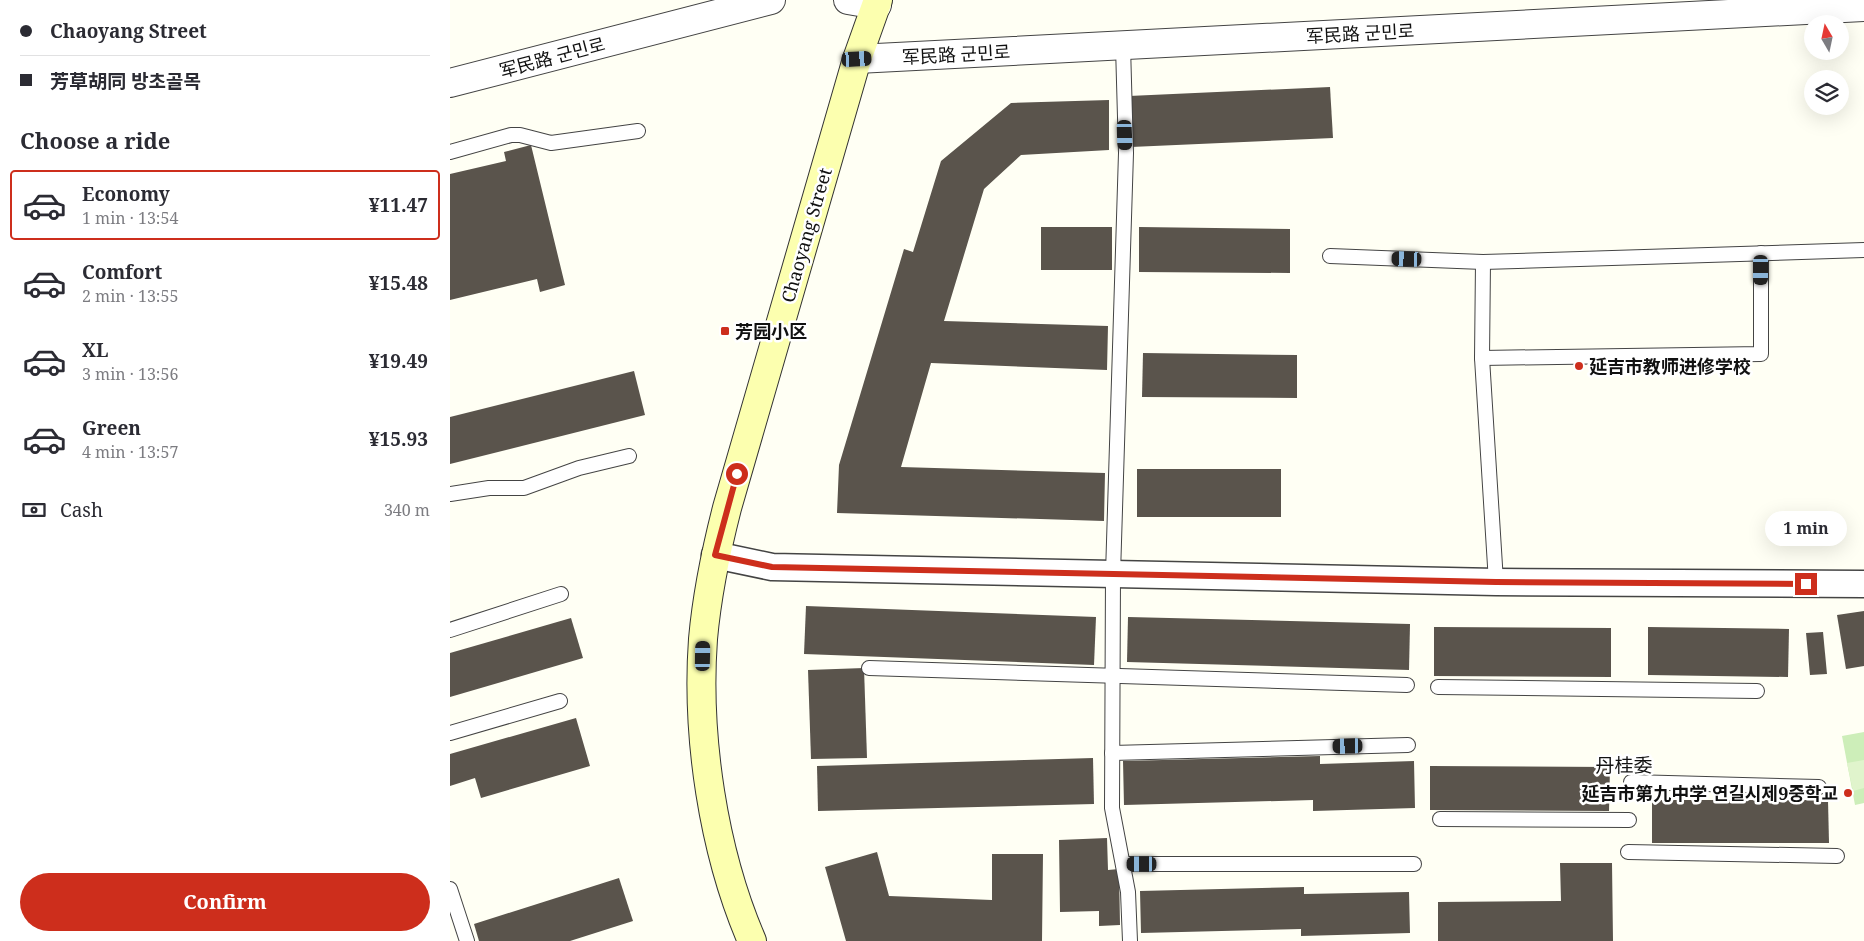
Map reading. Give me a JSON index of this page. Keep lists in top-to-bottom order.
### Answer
{
  "streets": {
    "main road": ["Chaoyang Street"],
    "street": ["军民路 군민로"]
  },
  "crossings": [
    ["军民路 군민로", "Chaoyang Street"]
  ],
  "districts": ["丹桂委"],
  "places": {
    "transit": ["芳园小区"],
    "other": ["延吉市教师进修学校", "延吉市第九中学 연길시제9중학교"]
  },
  "north": "top",
  "page": {
    "banner": ["Chaoyang Street", "芳草胡同 방초골목"],
    "heading": "Choose a ride",
    "list": [
      {
        "name": "Economy",
        "note": "1 min · 13:54",
        "value": "¥11.47"
      },
      {
        "name": "Comfort",
        "note": "2 min · 13:55",
        "value": "¥15.48"
      },
      {
        "name": "XL",
        "note": "3 min · 13:56",
        "value": "¥19.49"
      },
      {
        "name": "Green",
        "note": "4 min · 13:57",
        "value": "¥15.93"
      }
    ],
    "pay": ["Cash", "340 m"],
    "bubble": "1 min",
    "buttons": "Confirm"
  }
}
